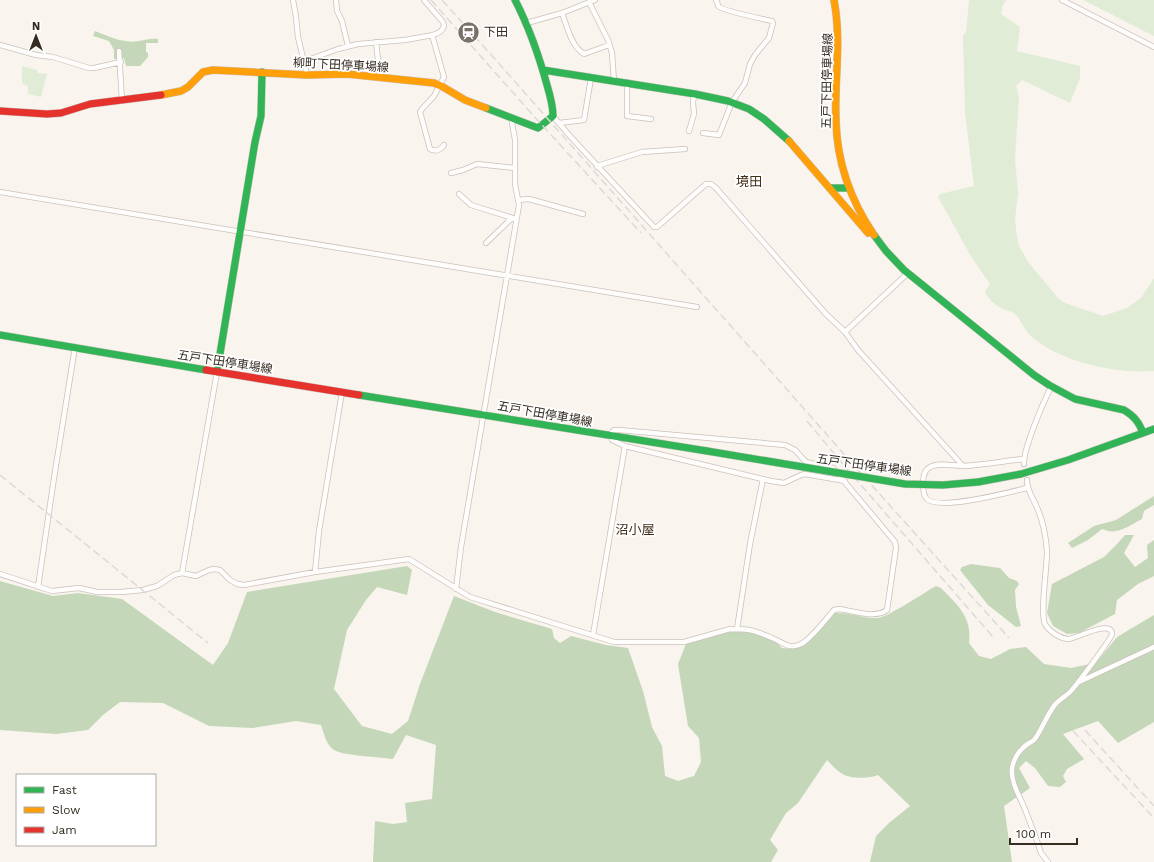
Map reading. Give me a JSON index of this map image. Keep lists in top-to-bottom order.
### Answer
{
  "streets": {
    "main road": ["柳町下田停車場線", "五戸下田停車場線"]
  },
  "districts": ["境田", "沼小屋"],
  "places": {
    "station": ["下田"]
  },
  "legend": ["Fast", "Slow", "Jam"],
  "scale_bar": "100 m",
  "north": "top"
}
